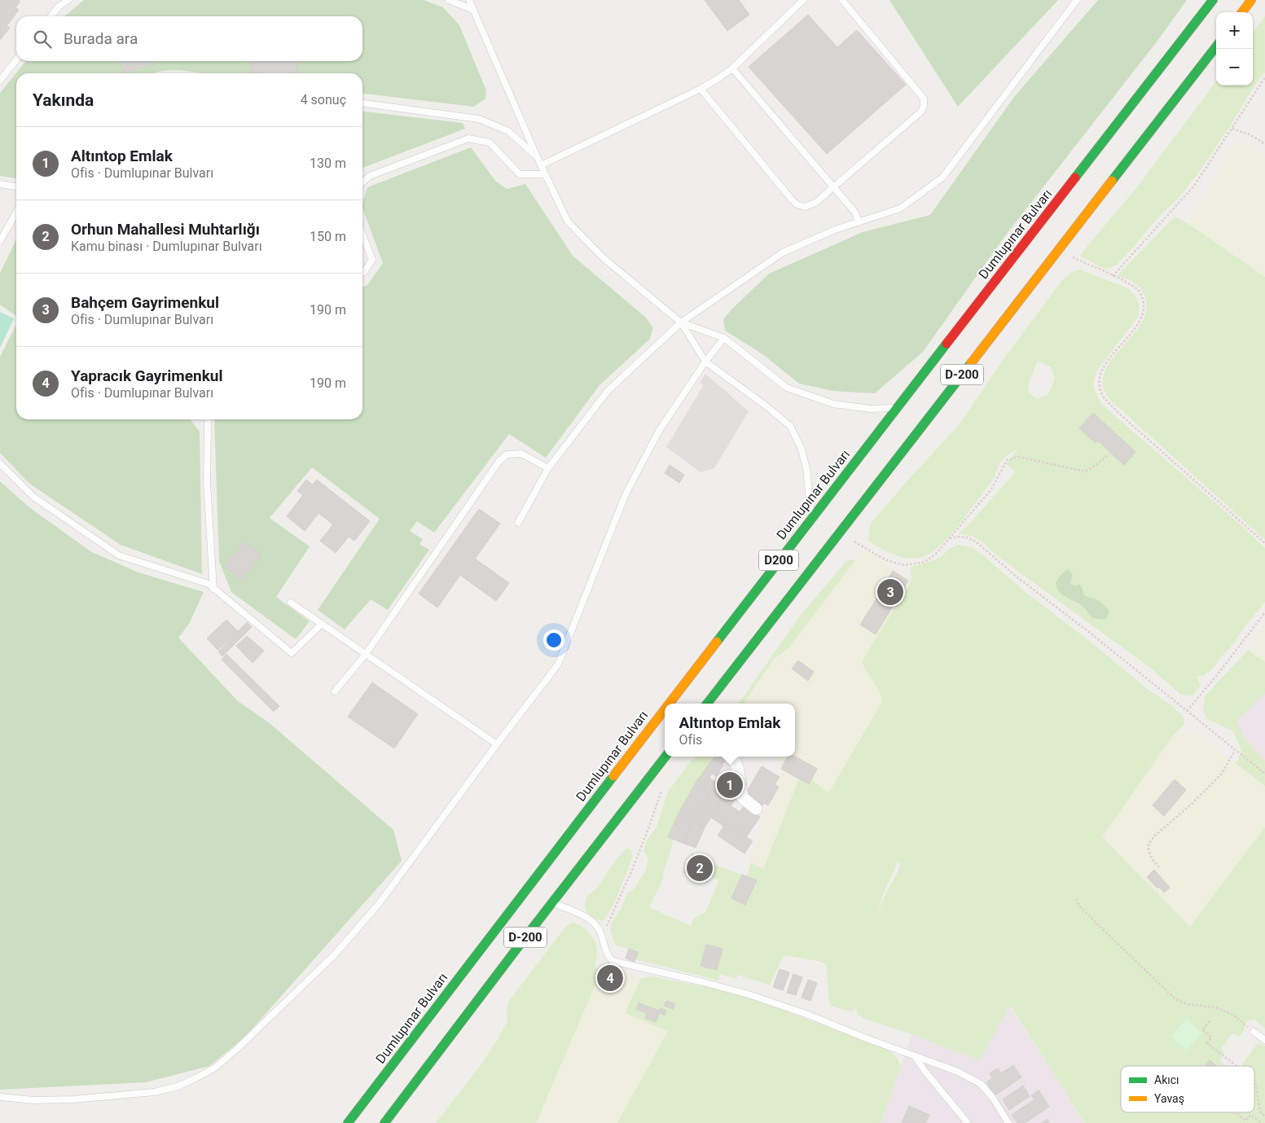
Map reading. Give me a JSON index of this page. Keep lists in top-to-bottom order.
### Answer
{
  "streets": {
    "highway": ["Dumlupınar Bulvarı", "D-200", "D200"]
  },
  "legend": ["Akıcı", "Yavaş"],
  "page": {
    "map_buttons": ["+", "−"],
    "search": "Burada ara",
    "heading": ["Yakında", "4 sonuç"],
    "list": [
      {
        "mark": "1",
        "name": "Altıntop Emlak",
        "note": "Ofis · Dumlupınar Bulvarı",
        "value": "130 m"
      },
      {
        "mark": "2",
        "name": "Orhun Mahallesi Muhtarlığı",
        "note": "Kamu binası · Dumlupınar Bulvarı",
        "value": "150 m"
      },
      {
        "mark": "3",
        "name": "Bahçem Gayrimenkul",
        "note": "Ofis · Dumlupınar Bulvarı",
        "value": "190 m"
      },
      {
        "mark": "4",
        "name": "Yapracık Gayrimenkul",
        "note": "Ofis · Dumlupınar Bulvarı",
        "value": "190 m"
      }
    ],
    "pins": [
      "3",
      "1",
      "2",
      "4"
    ],
    "popup": ["Altıntop Emlak", "Ofis"]
  }
}
